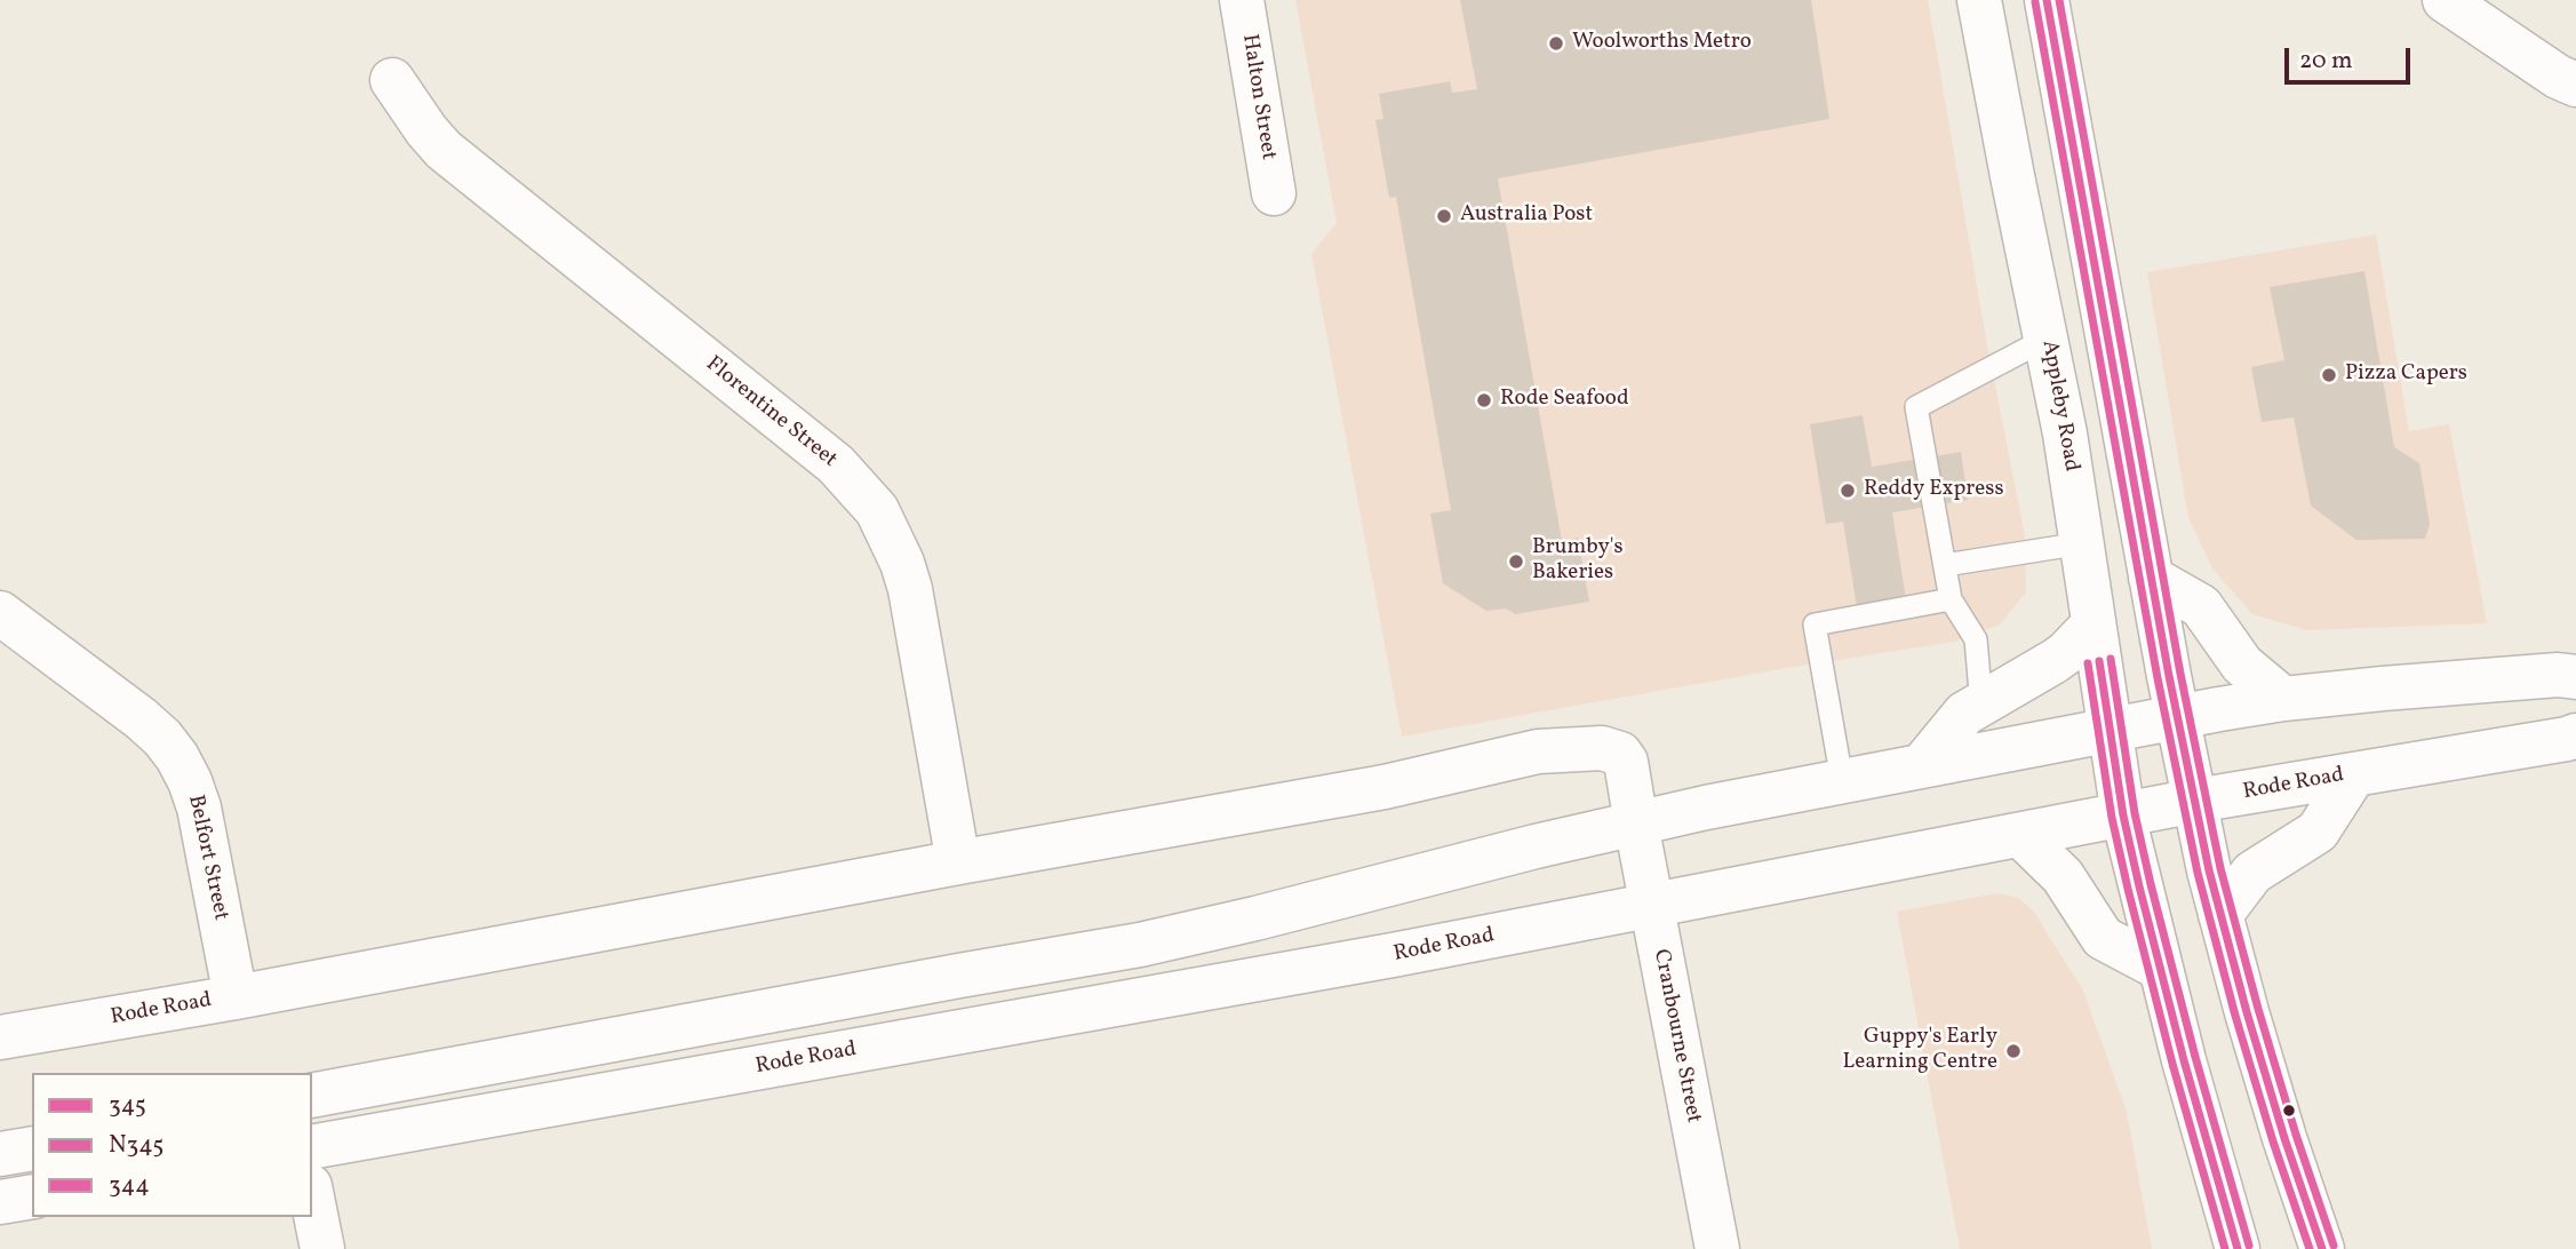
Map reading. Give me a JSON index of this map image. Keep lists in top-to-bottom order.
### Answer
{
  "streets": {
    "main road": [
      "Halton Street",
      "Appleby Road",
      "Florentine Street",
      "Rode Road",
      "Belfort Street",
      "Cranbourne Street"
    ]
  },
  "crossings": [
    ["Appleby Road", "Rode Road"],
    ["Florentine Street", "Rode Road"],
    ["Rode Road", "Belfort Street"],
    ["Rode Road", "Cranbourne Street"]
  ],
  "places": [
    "Woolworths Metro",
    "Australia Post",
    "Pizza Capers",
    "Rode Seafood",
    "Reddy Express",
    "Brumby's Bakeries",
    "Guppy's Early Learning Centre"
  ],
  "lines": ["transit line 345", "transit line 344", "transit line N345"],
  "legend": ["345", "N345", "344"],
  "scale_bar": "20 m"
}
